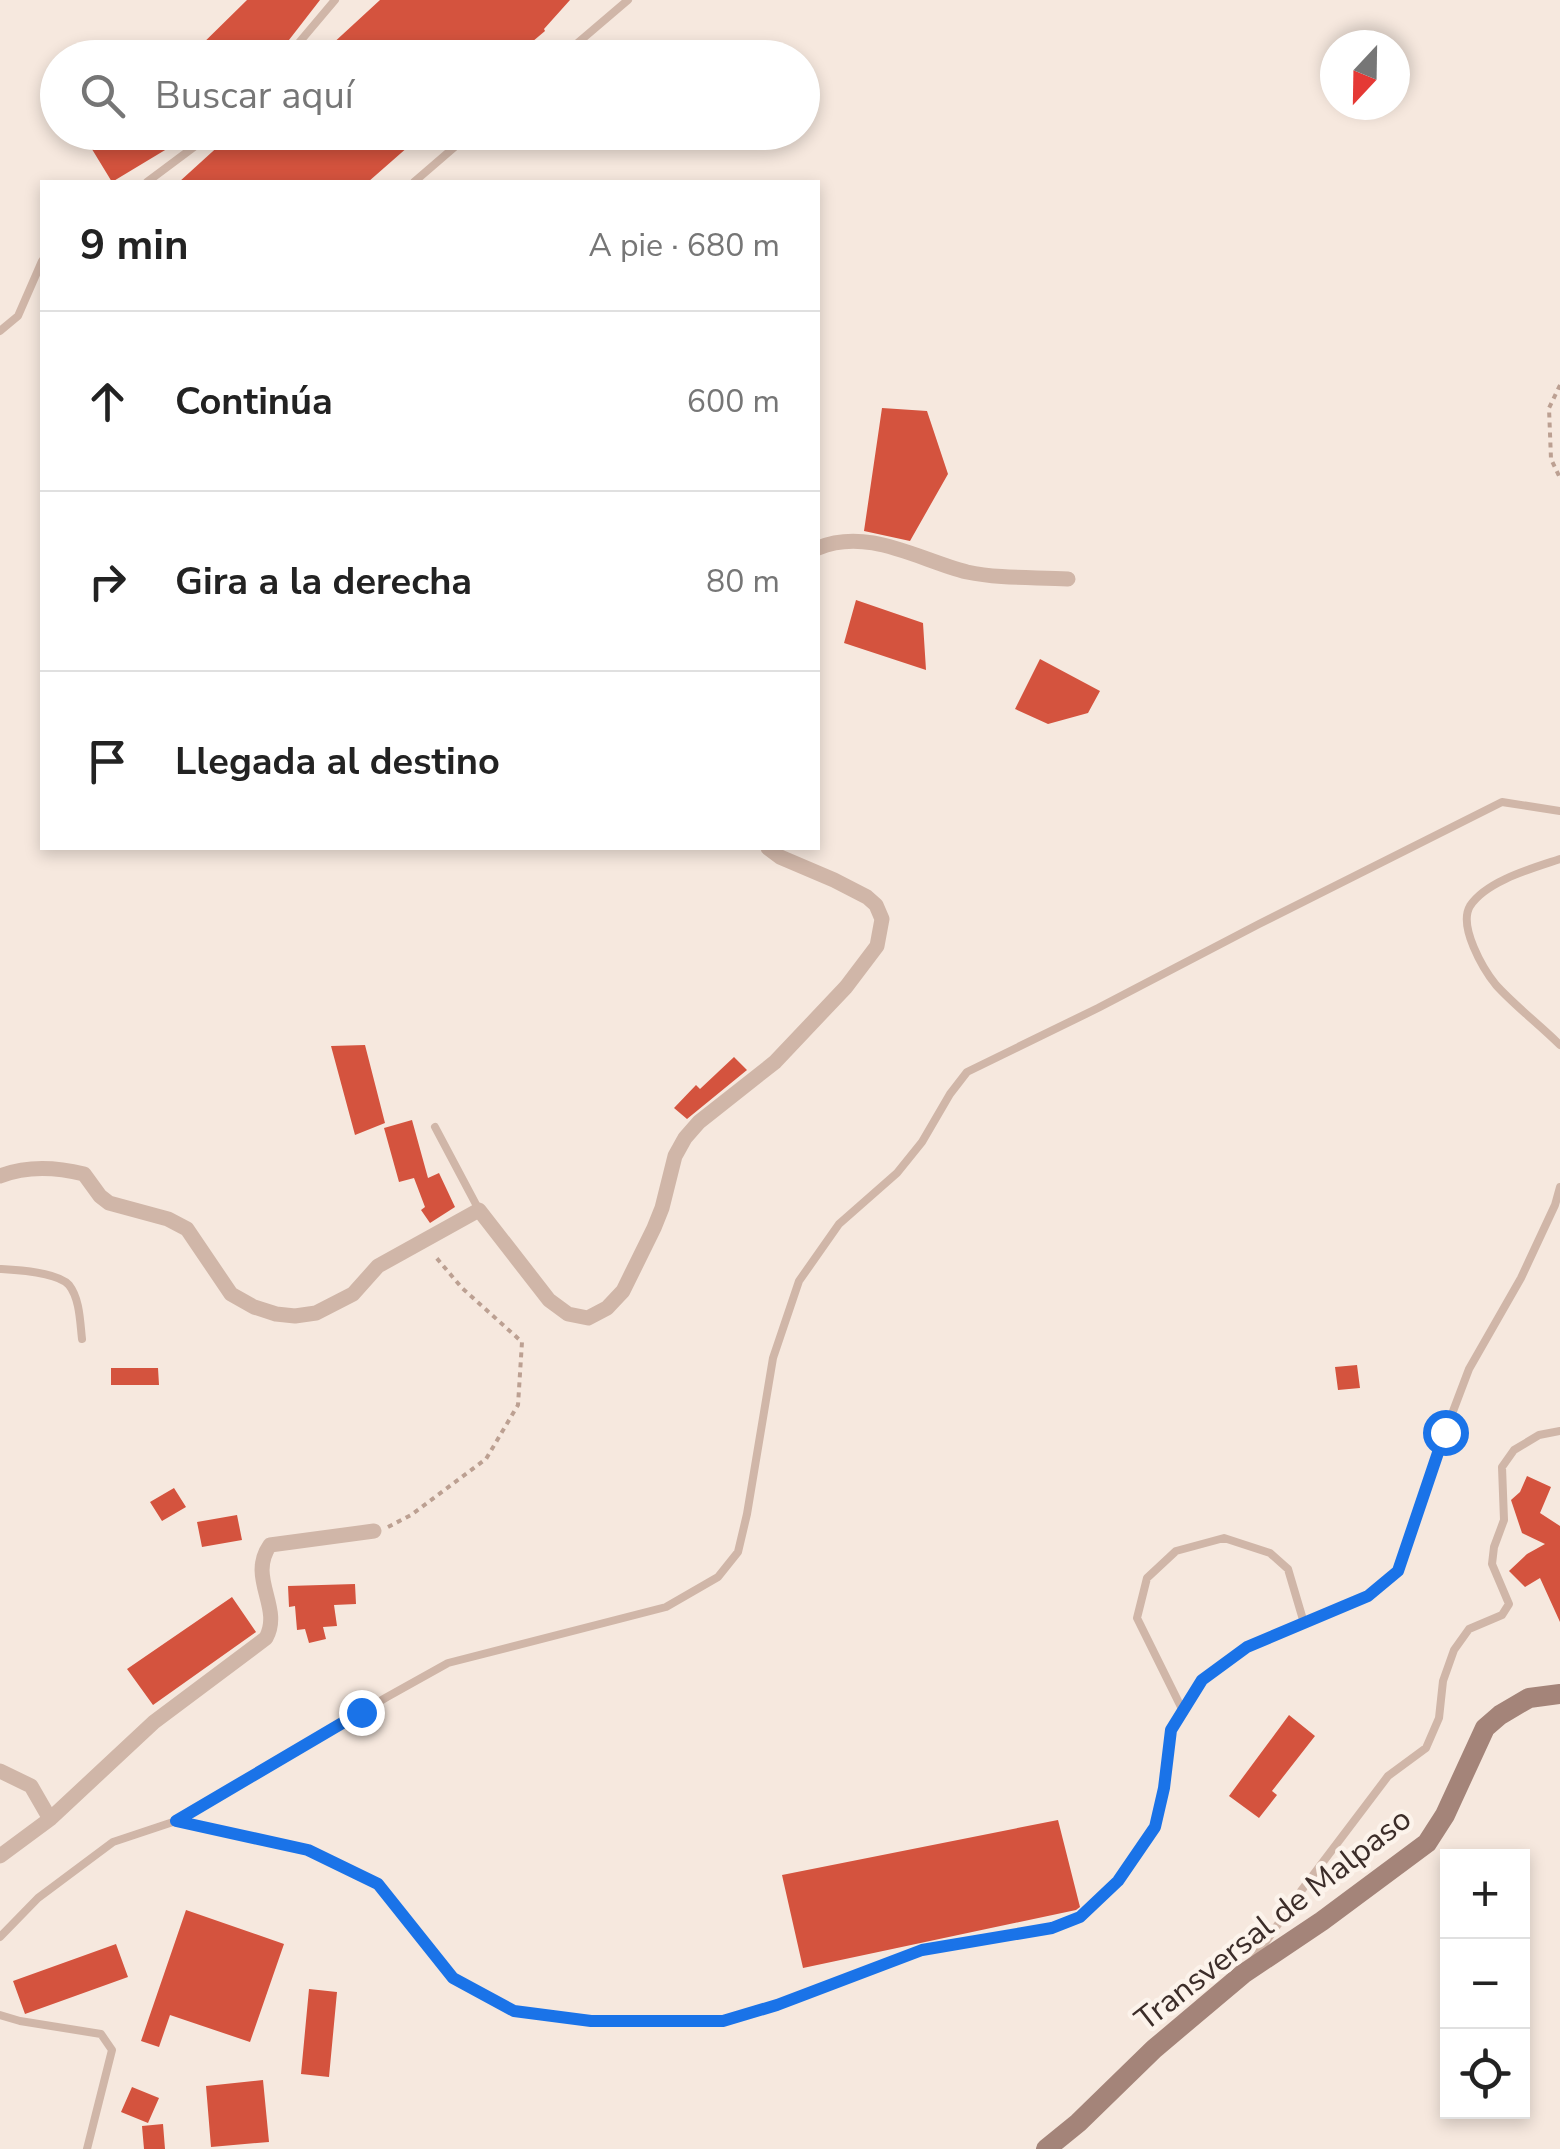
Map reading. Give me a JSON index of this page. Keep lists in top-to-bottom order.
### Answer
{
  "streets": {
    "main road": ["Transversal de Malpaso"]
  },
  "north": "bottom",
  "page": {
    "search": "Buscar aquí",
    "heading": ["9 min", "A pie · 680 m"],
    "list": [
      ["Continúa", "600 m"],
      ["Gira a la derecha", "80 m"],
      "Llegada al destino"
    ],
    "map_buttons": ["+", "−"]
  }
}
